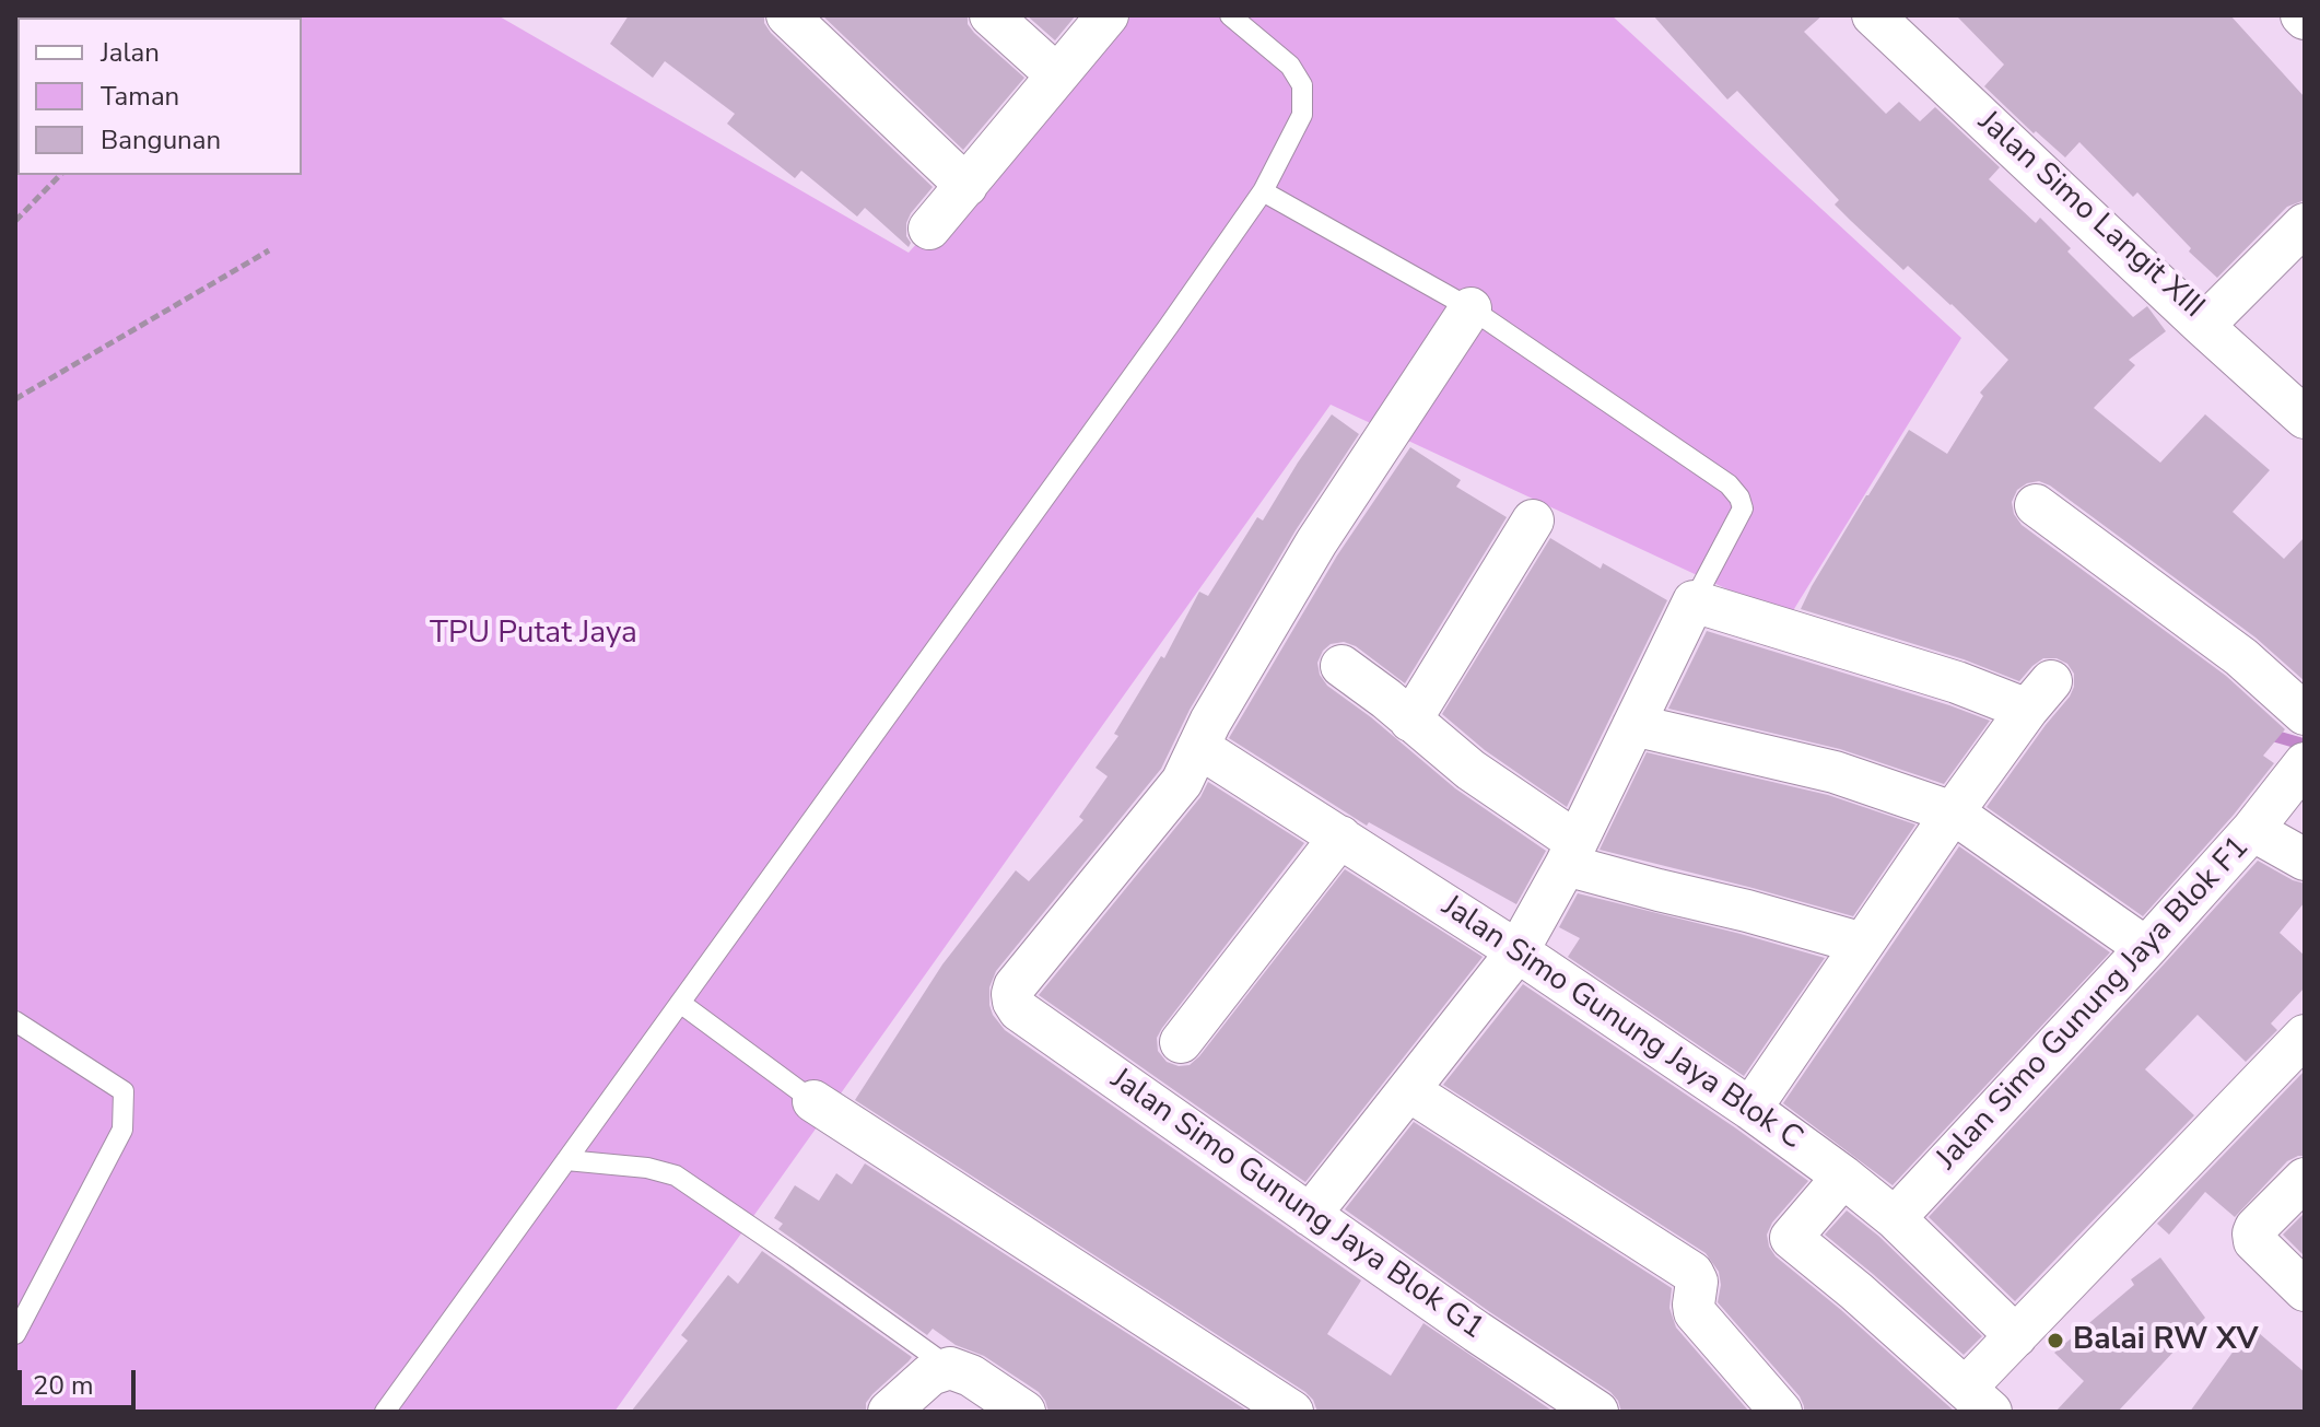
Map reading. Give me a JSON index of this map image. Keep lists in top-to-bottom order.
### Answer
{
  "streets": {
    "street": [
      "Jalan Simo Langit XIII",
      "Jalan Simo Gunung Jaya Blok F1",
      "Jalan Simo Gunung Jaya Blok C",
      "Jalan Simo Gunung Jaya Blok G1"
    ]
  },
  "crossings": [
    ["Jalan Simo Gunung Jaya Blok F1", "Jalan Simo Gunung Jaya Blok C"],
    ["Jalan Simo Gunung Jaya Blok C", "Jalan Simo Gunung Jaya Blok G1"]
  ],
  "parks": ["TPU Putat Jaya"],
  "places": ["Balai RW XV"],
  "legend": ["Jalan", "Taman", "Bangunan"],
  "scale_bar": "20 m"
}
